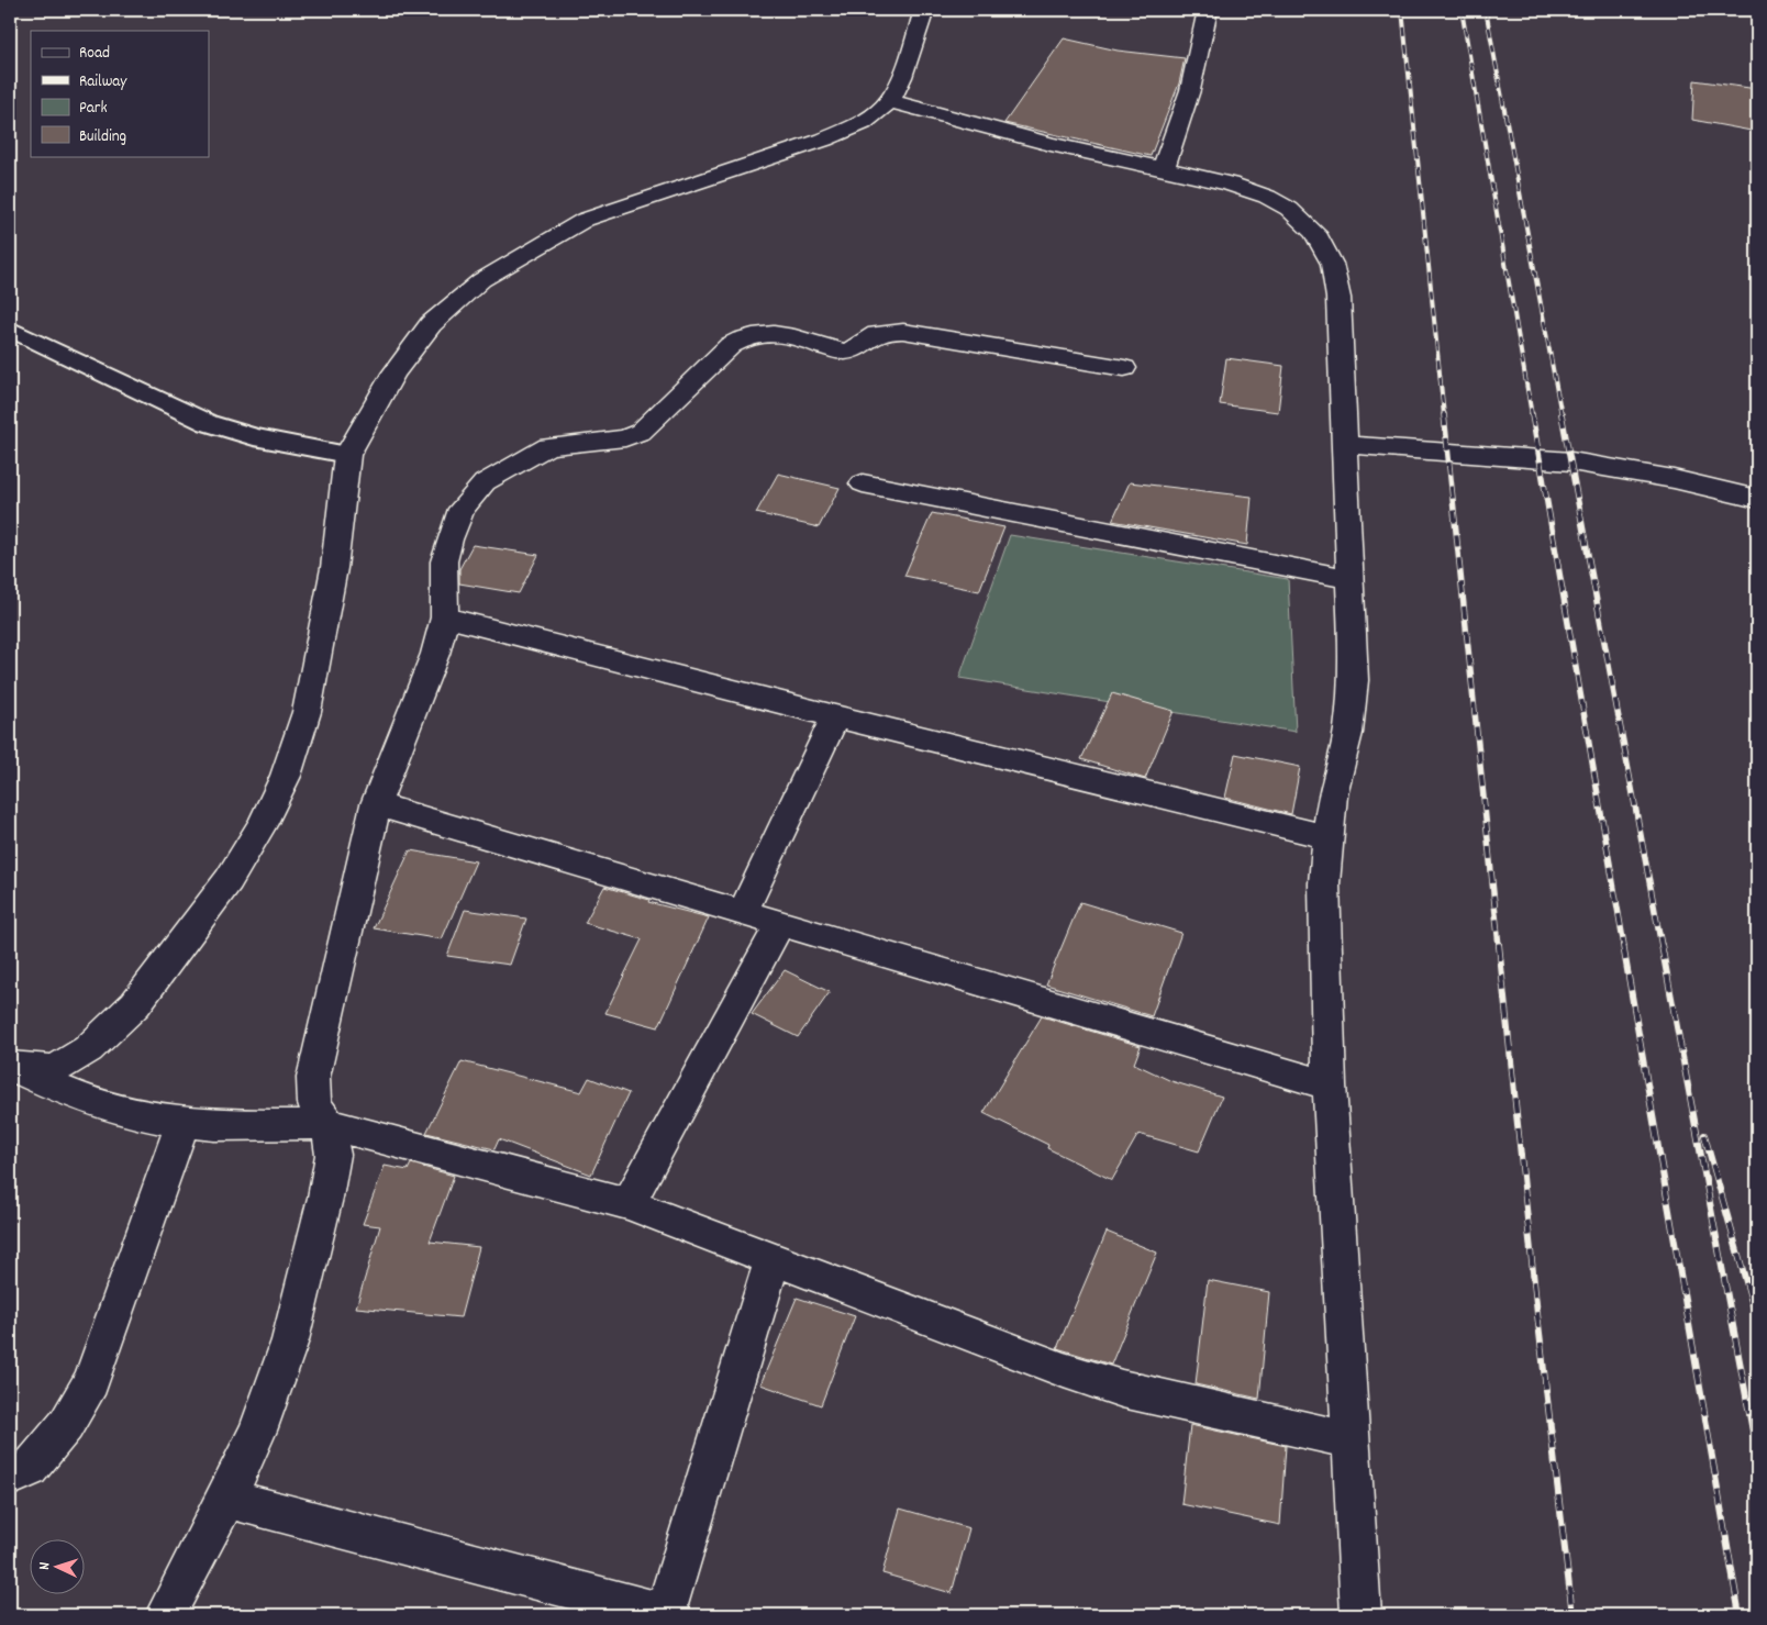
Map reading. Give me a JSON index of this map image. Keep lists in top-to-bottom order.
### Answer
{
  "legend": [
    "Road",
    "Railway",
    "Park",
    "Building"
  ],
  "north": "left"
}
